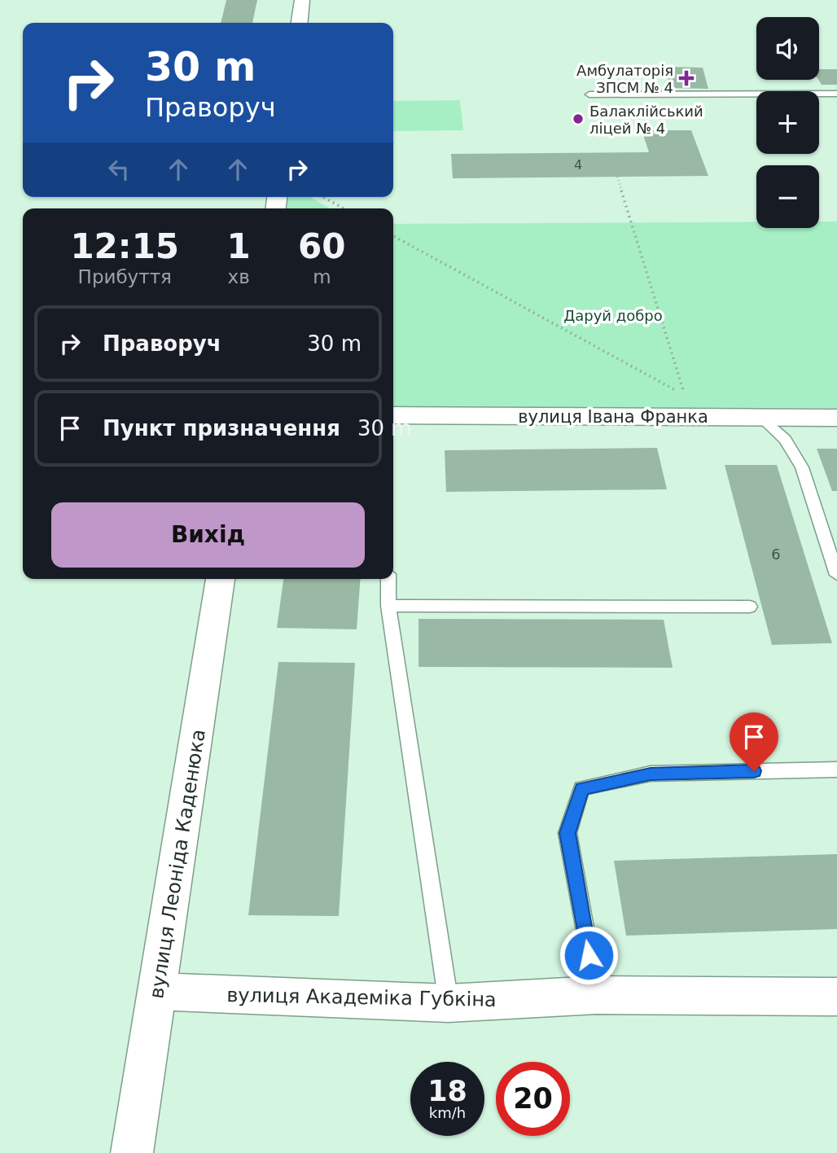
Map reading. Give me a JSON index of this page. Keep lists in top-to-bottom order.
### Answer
{
  "streets": {
    "street": ["вулиця Івана Франка", "вулиця Леоніда Каденюка", "вулиця Академіка Губкіна"]
  },
  "crossings": [
    ["вулиця Леоніда Каденюка", "вулиця Академіка Губкіна"]
  ],
  "parks": ["Даруй добро"],
  "places": {
    "health": ["Амбулаторія ЗПСМ № 4"],
    "other": ["Балаклійський ліцей № 4"]
  },
  "house_numbers": ["4", "6"],
  "page": {
    "map_buttons": ["+", "−"],
    "turn": ["30 m", "Праворуч"],
    "eta": [
      "12:15",
      "Прибуття",
      "1",
      "хв",
      "60",
      "m"
    ],
    "list": [
      {
        "name": "Праворуч",
        "value": "30 m"
      },
      {
        "name": "Пункт призначення",
        "value": "30 m"
      }
    ],
    "buttons": "Вихід",
    "speed": "18 km/h",
    "limit": "20"
  }
}
